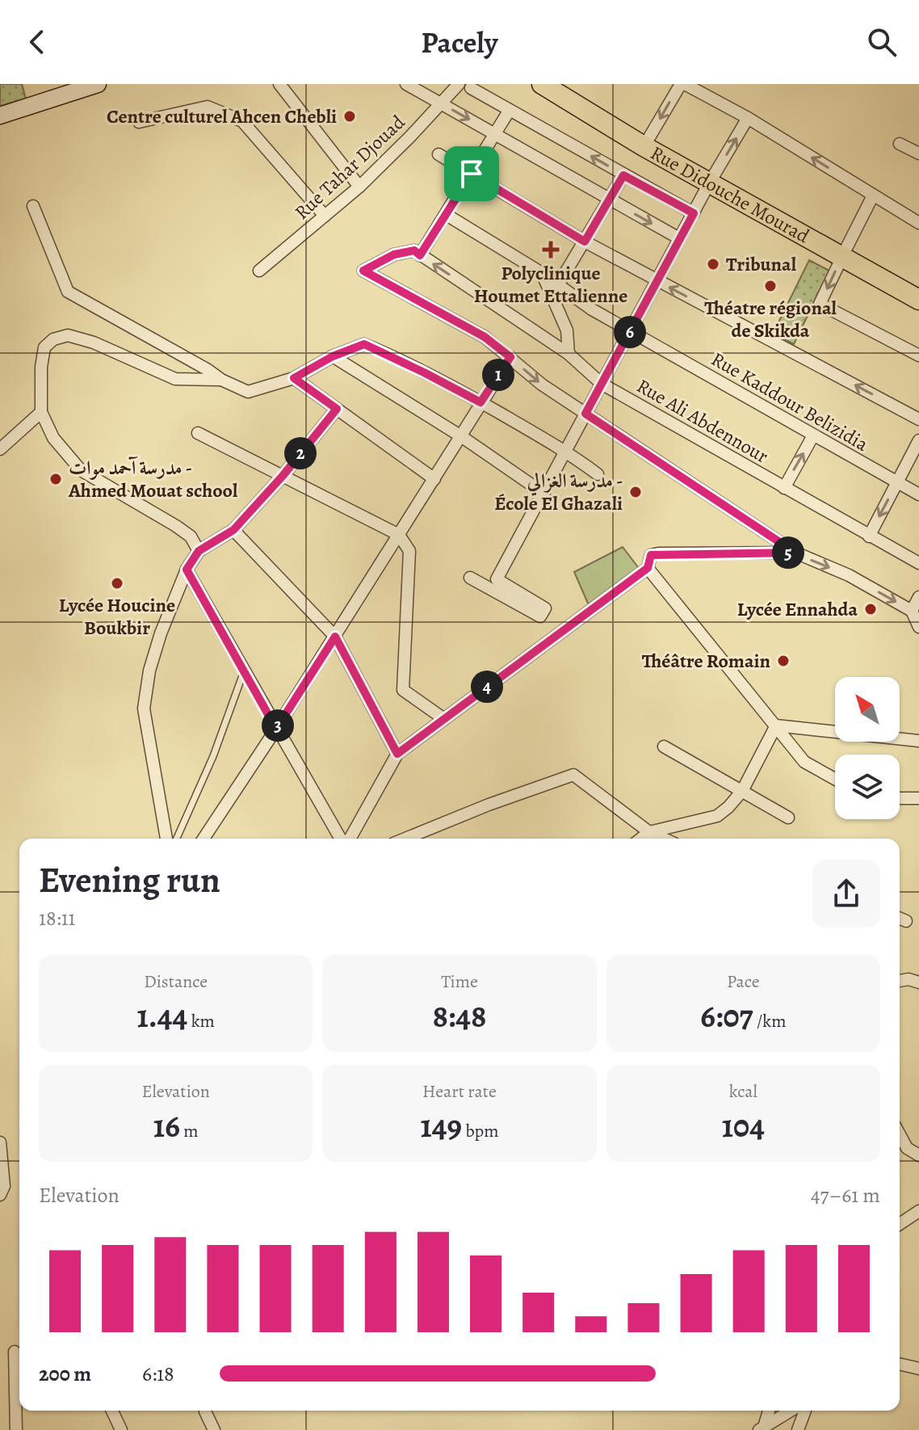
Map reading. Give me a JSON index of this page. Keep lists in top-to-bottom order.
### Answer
{
  "streets": {
    "main road": ["Rue Didouche Mourad"],
    "street": ["Rue Tahar Djouad", "Rue Kaddour Belizidia", "Rue Ali Abdennour"]
  },
  "places": {
    "other": [
      "Centre culturel Ahcen Chebli",
      "Tribunal",
      "Théatre régional de Skikda",
      "مدرسة آحمد موات - Ahmed Mouat school",
      "مدرسة الغزالي - École El Ghazali",
      "Lycée Houcine Boukbir",
      "Lycée Ennahda",
      "Théâtre Romain"
    ],
    "health": ["Polyclinique Houmet Ettalienne"]
  },
  "north": "top left",
  "page": {
    "header": "Pacely",
    "pins": [
      "6",
      "1",
      "2",
      "5",
      "4",
      "3"
    ],
    "heading": ["Evening run", "18:11"],
    "stats": [
      ["Distance", "1.44 km"],
      ["Time", "8:48"],
      ["Pace", "6:07 /km"],
      ["Elevation", "16 m"],
      ["Heart rate", "149 bpm"],
      ["kcal", "104"]
    ],
    "chart": ["Elevation", "47–61 m"],
    "list": [
      {
        "name": "200 m",
        "note": "6:18"
      }
    ]
  }
}
